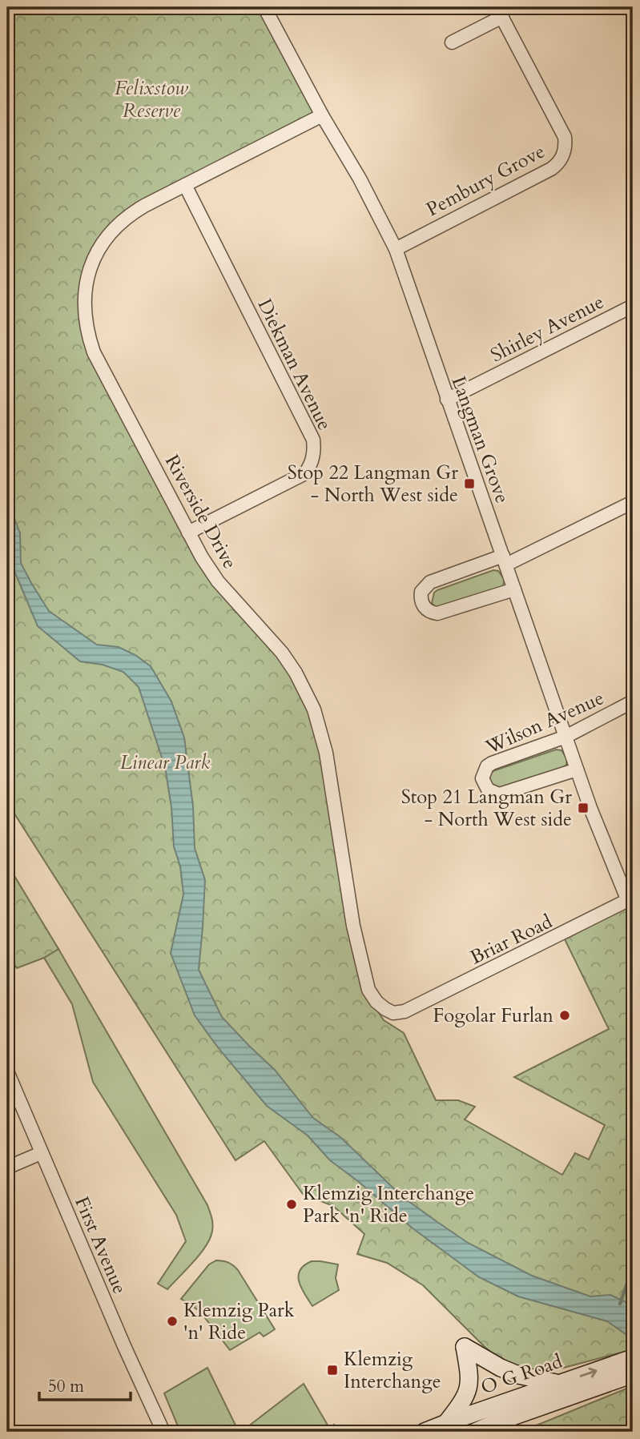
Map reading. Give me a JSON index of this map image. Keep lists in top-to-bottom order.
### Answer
{
  "streets": {
    "main road": ["O G Road"],
    "street": [
      "Pembury Grove",
      "Shirley Avenue",
      "Diekman Avenue",
      "Langman Grove",
      "Riverside Drive",
      "Wilson Avenue",
      "Briar Road",
      "First Avenue"
    ]
  },
  "crossings": [
    ["Pembury Grove", "Langman Grove"],
    ["Shirley Avenue", "Langman Grove"],
    ["Diekman Avenue", "Riverside Drive"],
    ["Langman Grove", "Riverside Drive"],
    ["Langman Grove", "Wilson Avenue"],
    ["Langman Grove", "Briar Road"],
    ["Riverside Drive", "Briar Road"]
  ],
  "parks": ["Felixstow Reserve", "Linear Park"],
  "places": {
    "transit": ["Stop 22 Langman Gr - North West side", "Stop 21 Langman Gr - North West side", "Klemzig Interchange"],
    "other": ["Fogolar Furlan", "Klemzig Interchange Park 'n' Ride", "Klemzig Park 'n' Ride"]
  },
  "scale_bar": "50 m"
}
